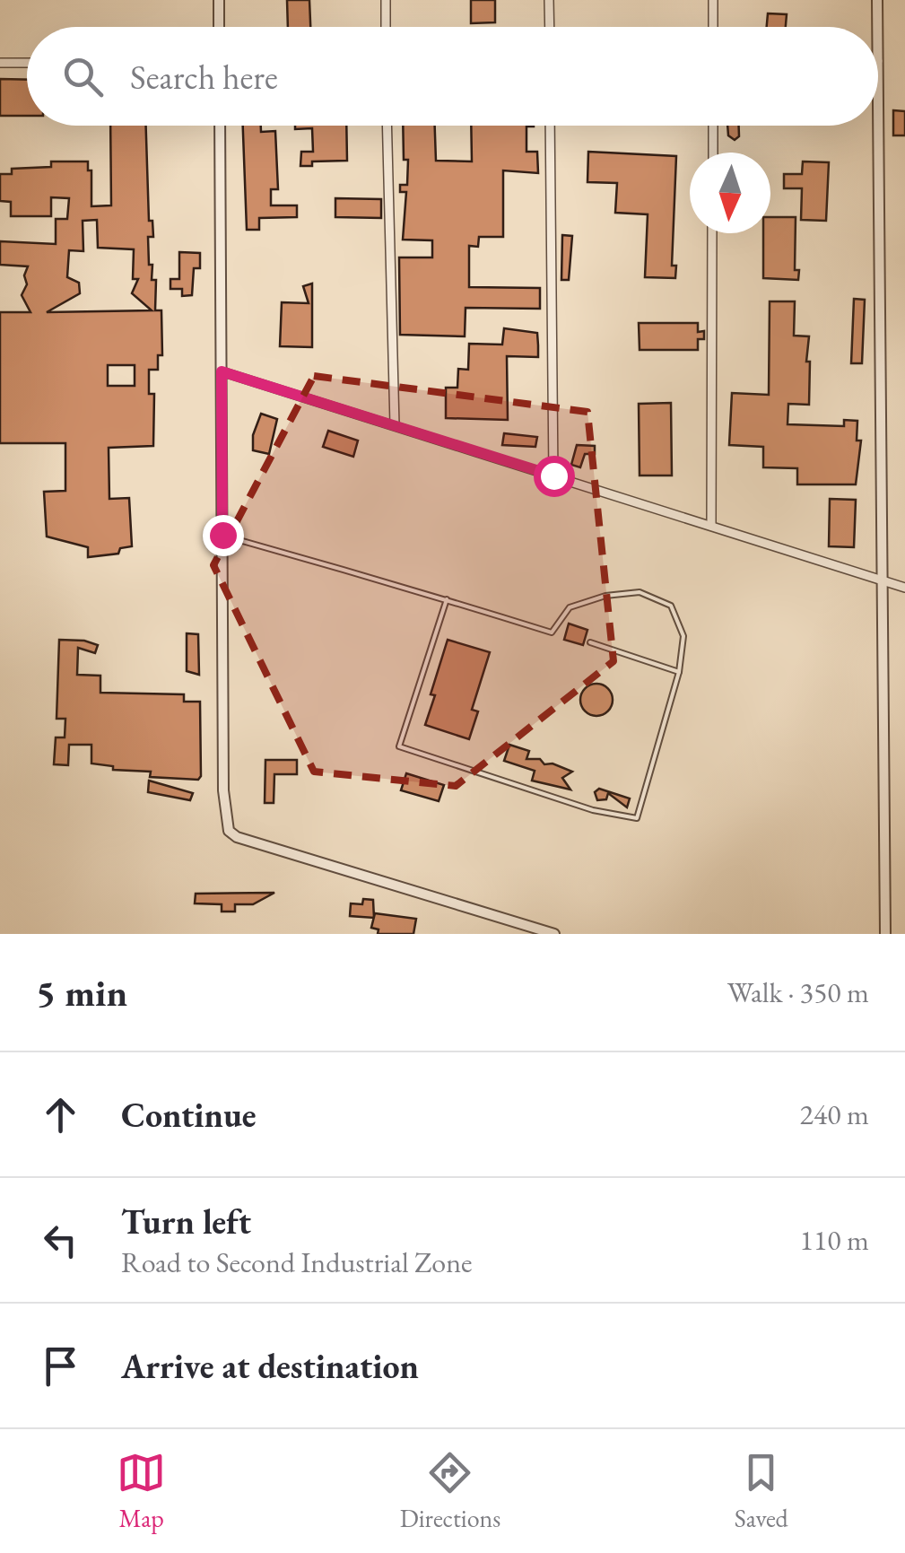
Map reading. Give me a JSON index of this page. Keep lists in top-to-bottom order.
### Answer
{
  "north": "bottom",
  "page": {
    "search": "Search here",
    "heading": ["5 min", "Walk · 350 m"],
    "list": [
      ["Continue", "240 m"],
      ["Turn left", "Road to Second Industrial Zone", "110 m"],
      "Arrive at destination"
    ],
    "nav": ["Map", "Directions", "Saved"]
  }
}
